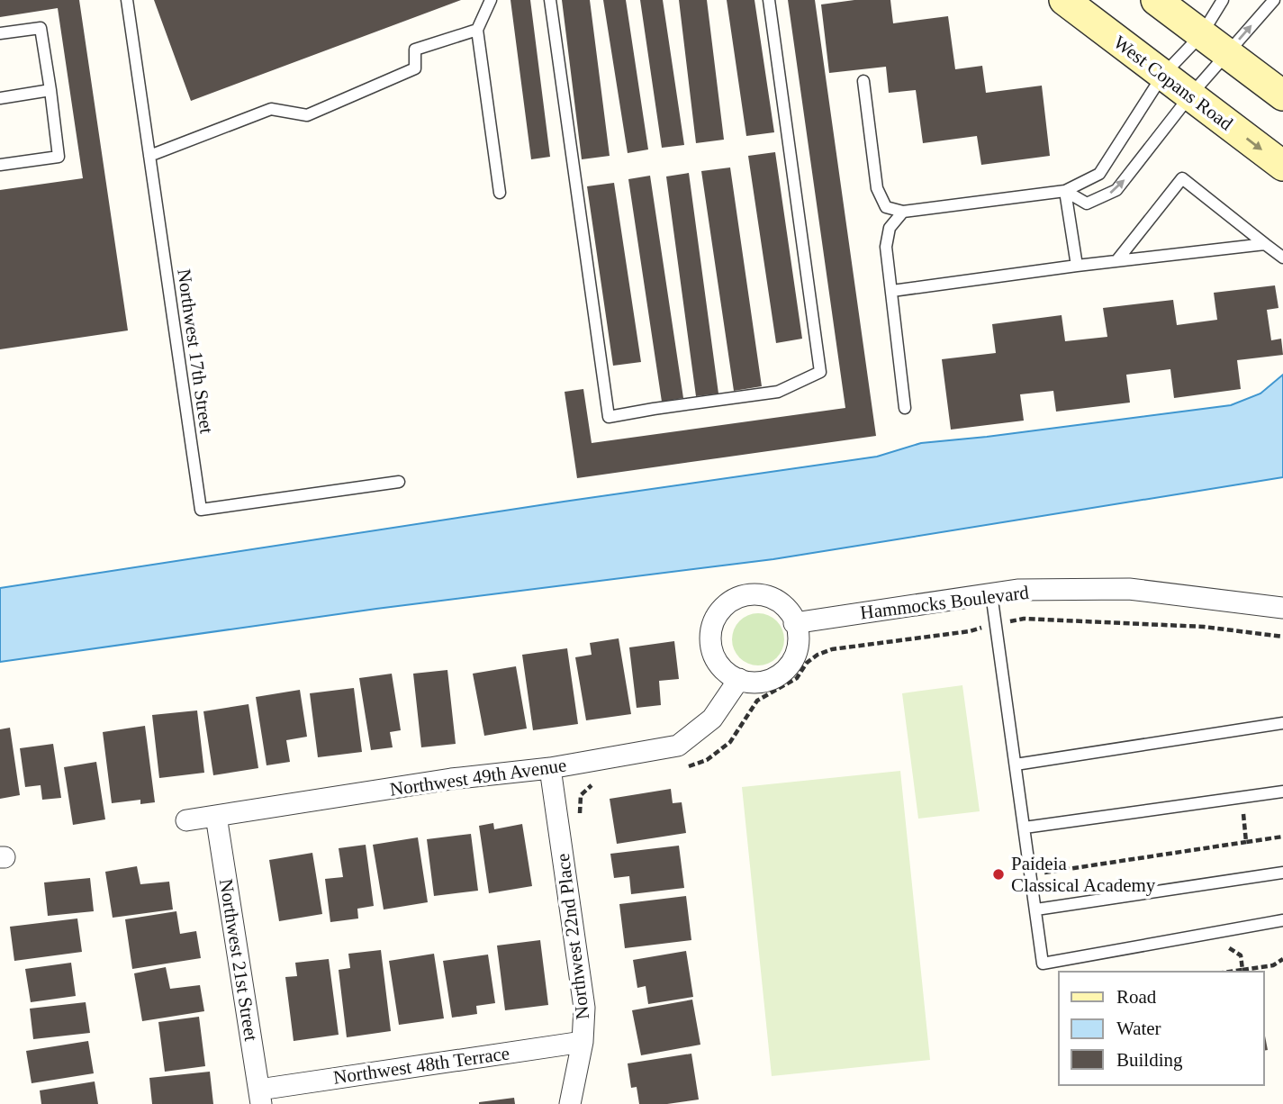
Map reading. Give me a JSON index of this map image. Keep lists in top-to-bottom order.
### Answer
{
  "streets": {
    "main road": ["West Copans Road"],
    "street": [
      "Hammocks Boulevard",
      "Northwest 49th Avenue",
      "Northwest 22nd Place",
      "Northwest 21st Street",
      "Northwest 48th Terrace"
    ],
    "lane": ["Northwest 17th Street"]
  },
  "crossings": [
    ["Hammocks Boulevard", "Northwest 49th Avenue"],
    ["Northwest 49th Avenue", "Northwest 22nd Place"],
    ["Northwest 49th Avenue", "Northwest 21st Street"],
    ["Northwest 22nd Place", "Northwest 48th Terrace"],
    ["Northwest 21st Street", "Northwest 48th Terrace"]
  ],
  "places": ["Paideia Classical Academy"],
  "legend": ["Road", "Water", "Building"]
}
